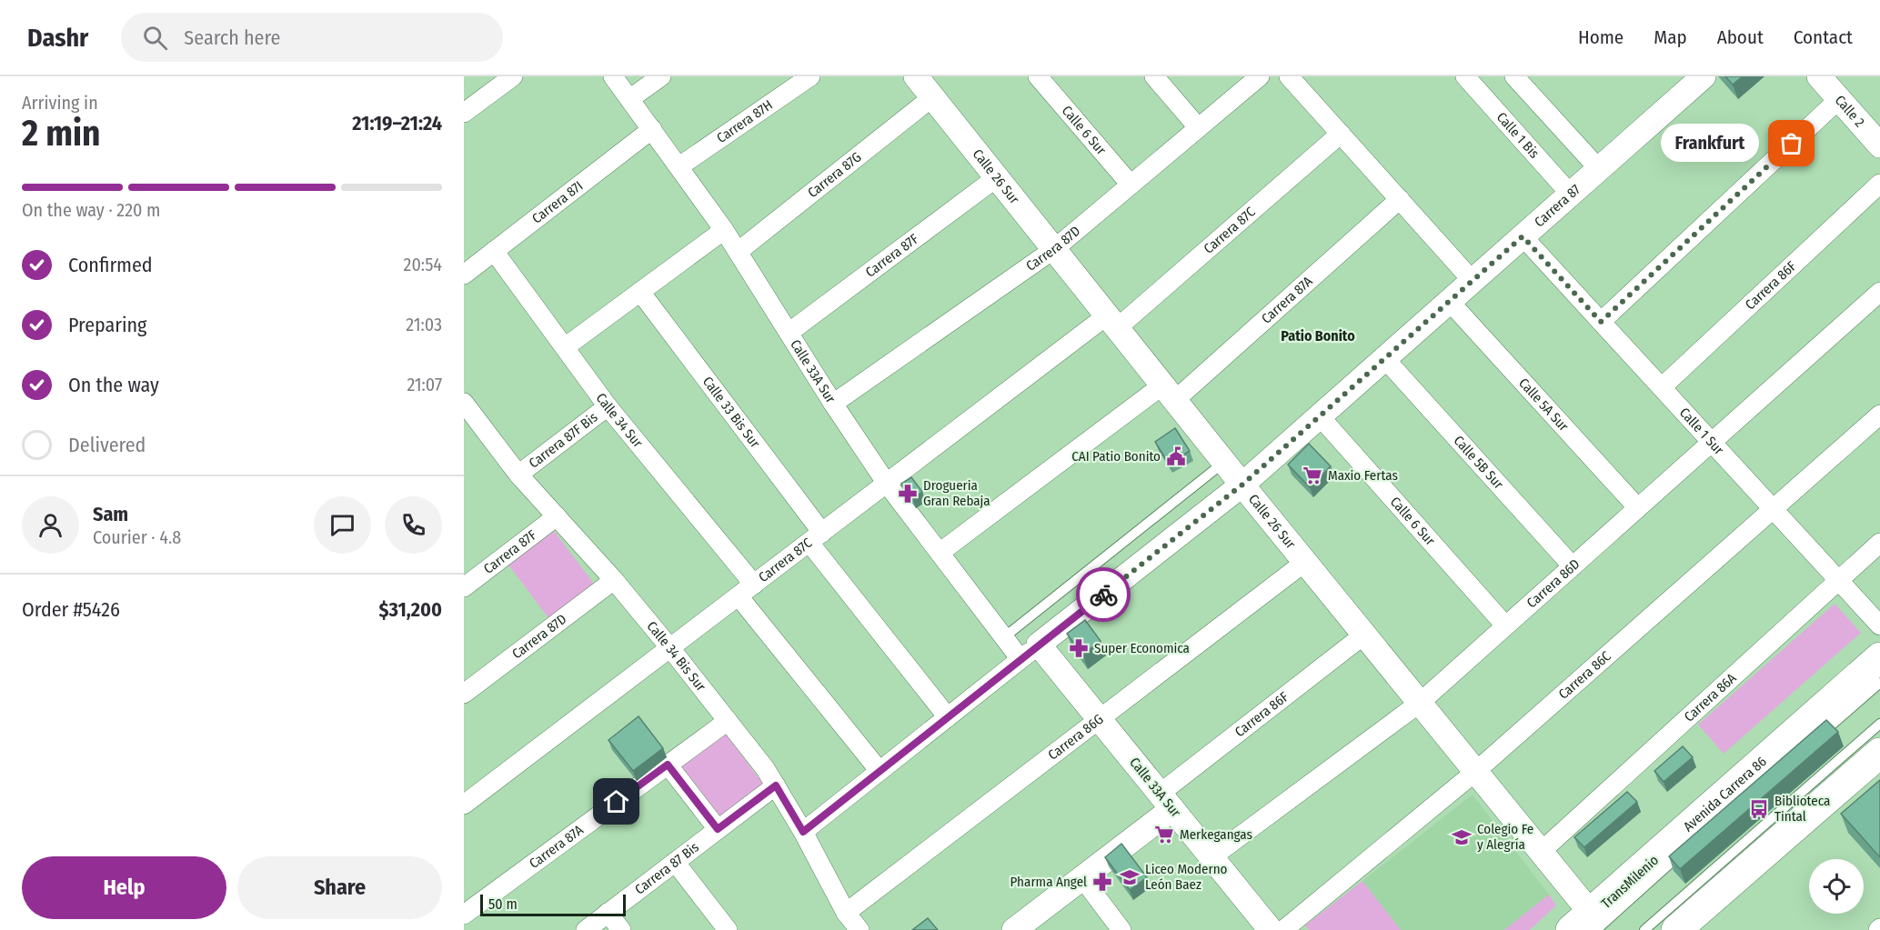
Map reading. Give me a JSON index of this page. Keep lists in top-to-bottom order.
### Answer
{
  "streets": {
    "main road": ["Avenida Carrera 86"],
    "street": [
      "Calle 2",
      "Carrera 87H",
      "Calle 6 Sur",
      "Calle 1 Bis",
      "Carrera 87G",
      "Calle 26 Sur",
      "Carrera 87I",
      "Carrera 87",
      "Carrera 87C",
      "Carrera 87D",
      "Carrera 87F",
      "Carrera 86F",
      "Carrera 87A",
      "Calle 33A Sur",
      "Calle 5A Sur",
      "Calle 33 Bis Sur",
      "Calle 34 Sur",
      "Calle 1 Sur",
      "Carrera 87F Bis",
      "Calle 5B Sur",
      "Carrera 86D",
      "Calle 34 Bis Sur",
      "Carrera 86C",
      "Carrera 86A",
      "Carrera 86G",
      "Carrera 87 Bis"
    ],
    "lane": ["TransMilenio"]
  },
  "crossings": [
    ["Carrera 87H", "Calle 33A Sur"],
    ["Calle 6 Sur", "Carrera 87"],
    ["Calle 6 Sur", "Carrera 87D"],
    ["Calle 6 Sur", "Carrera 86D"],
    ["Calle 1 Bis", "Carrera 87"],
    ["Carrera 87G", "Calle 26 Sur"],
    ["Carrera 87G", "Calle 33A Sur"],
    ["Calle 26 Sur", "Carrera 87"],
    ["Calle 26 Sur", "Carrera 87C"],
    ["Calle 26 Sur", "Carrera 87D"],
    ["Calle 26 Sur", "Carrera 87F"],
    ["Calle 26 Sur", "Carrera 86F"],
    ["Calle 26 Sur", "Carrera 87A"],
    ["Calle 26 Sur", "Carrera 86D"],
    ["Calle 26 Sur", "Carrera 86C"],
    ["Calle 26 Sur", "Carrera 86A"],
    ["Calle 26 Sur", "Carrera 86G"],
    ["Calle 26 Sur", "Avenida Carrera 86"],
    ["Calle 26 Sur", "TransMilenio"],
    ["Carrera 87I", "Calle 33A Sur"],
    ["Carrera 87I", "Calle 34 Sur"],
    ["Carrera 87", "Calle 33A Sur"],
    ["Carrera 87", "Calle 5A Sur"],
    ["Carrera 87", "Calle 33 Bis Sur"],
    ["Carrera 87", "Calle 1 Sur"],
    ["Carrera 87", "Calle 5B Sur"],
    ["Carrera 87", "Calle 34 Bis Sur"],
    ["Carrera 87C", "Calle 33A Sur"],
    ["Carrera 87C", "Calle 33 Bis Sur"],
    ["Carrera 87C", "Calle 34 Sur"],
    ["Carrera 87C", "Calle 34 Bis Sur"],
    ["Carrera 87D", "Calle 33A Sur"],
    ["Carrera 87D", "Calle 34 Bis Sur"],
    ["Carrera 87F", "Calle 33A Sur"],
    ["Carrera 87F", "Calle 34 Bis Sur"],
    ["Carrera 86F", "Calle 33A Sur"],
    ["Carrera 86F", "Calle 1 Sur"],
    ["Carrera 87A", "Calle 33A Sur"],
    ["Carrera 87A", "Calle 34 Bis Sur"],
    ["Calle 33A Sur", "Carrera 86D"],
    ["Calle 33A Sur", "Carrera 86G"],
    ["Calle 5A Sur", "Carrera 86D"],
    ["Calle 34 Sur", "Carrera 87F Bis"],
    ["Calle 1 Sur", "Carrera 86D"],
    ["Calle 1 Sur", "Carrera 86C"],
    ["Calle 1 Sur", "Carrera 86A"],
    ["Carrera 87F Bis", "Calle 34 Bis Sur"],
    ["Calle 5B Sur", "Carrera 86D"],
    ["Calle 34 Bis Sur", "Carrera 86G"],
    ["Calle 34 Bis Sur", "Carrera 87 Bis"],
    ["Avenida Carrera 86", "TransMilenio"]
  ],
  "districts": ["Patio Bonito"],
  "places": {
    "other": ["Frankfurt"],
    "public building": ["CAI Patio Bonito"],
    "supermarket": ["Maxio Fertas", "Merkegangas"],
    "pharmacy": ["Drogueria Gran Rebaja", "Super Economica", "Pharma Angel"],
    "bus stop": ["Biblioteca Tintal"],
    "school or university": ["Colegio Fe y Alegría", "Liceo Moderno León Baez"]
  },
  "scale_bar": "50 m",
  "page": {
    "header": "Dashr",
    "search": "Search here",
    "nav": [
      "Home",
      "Map",
      "About",
      "Contact"
    ],
    "heading": ["2 min", "Arriving in", "21:19–21:24"],
    "panel": [
      "Sam",
      "Courier · 4.8",
      "Order #5426",
      "$31,200"
    ],
    "bubble": "Frankfurt",
    "bar": "On the way · 220 m",
    "list": [
      ["Confirmed", "20:54"],
      ["Preparing", "21:03"],
      ["On the way", "21:07"],
      "Delivered"
    ],
    "buttons": ["Help", "Share"],
    "scale": "50 m"
  }
}
